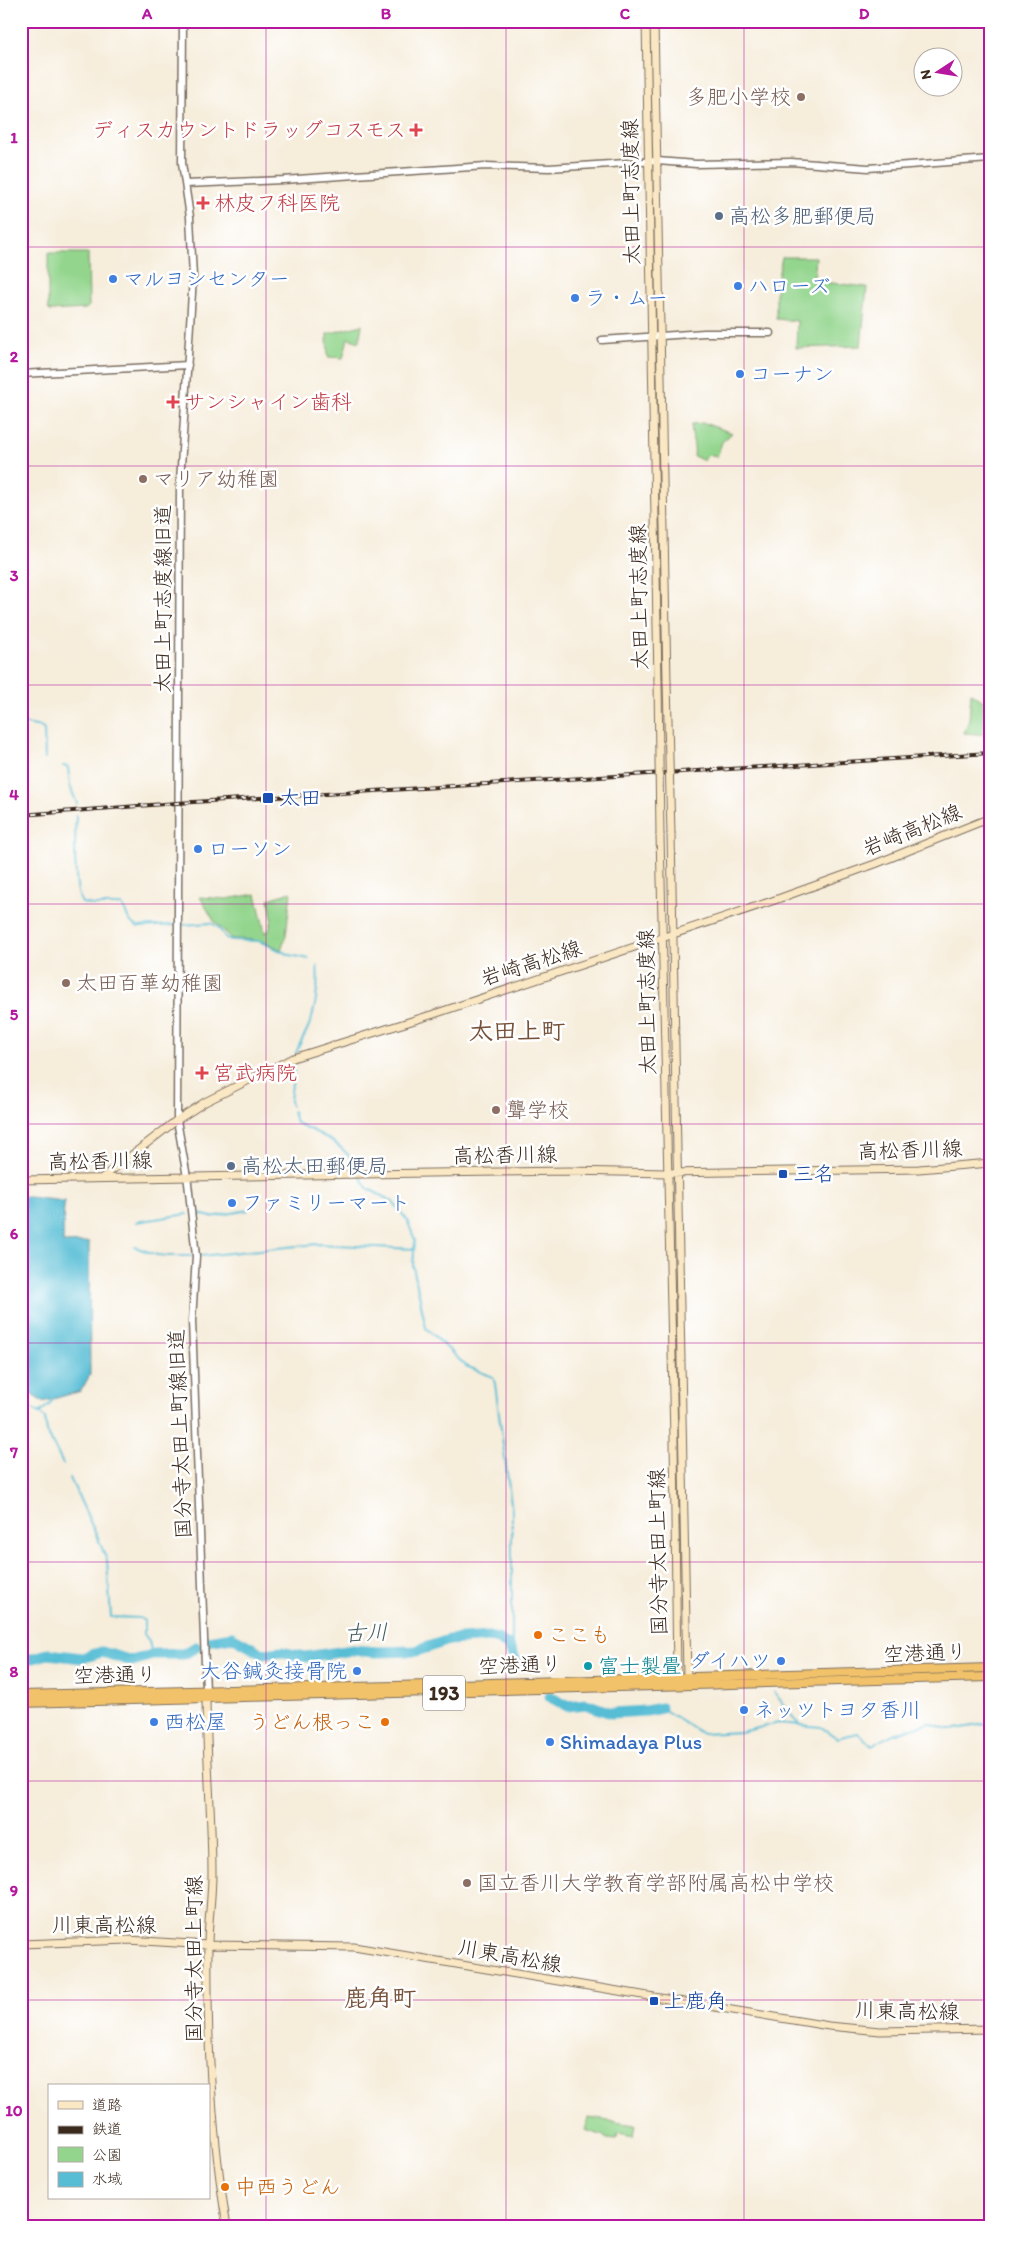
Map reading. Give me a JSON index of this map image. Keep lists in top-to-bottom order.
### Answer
{
  "streets": {
    "highway": ["空港通り", "193"],
    "main road": [
      "太田上町志度線",
      "岩崎高松線",
      "高松香川線",
      "国分寺太田上町線",
      "川東高松線"
    ],
    "street": ["太田上町志度線旧道", "国分寺太田上町線旧道"]
  },
  "crossings": [
    ["太田上町志度線", "岩崎高松線"],
    ["太田上町志度線", "高松香川線"],
    ["太田上町志度線", "国分寺太田上町線"],
    ["太田上町志度線旧道", "岩崎高松線"],
    ["太田上町志度線旧道", "高松香川線"],
    ["太田上町志度線旧道", "国分寺太田上町線旧道"],
    ["岩崎高松線", "高松香川線"],
    ["高松香川線", "国分寺太田上町線旧道"],
    ["高松香川線", "国分寺太田上町線"],
    ["国分寺太田上町線旧道", "国分寺太田上町線"],
    ["国分寺太田上町線旧道", "空港通り"],
    ["国分寺太田上町線", "空港通り"],
    ["国分寺太田上町線", "川東高松線"]
  ],
  "districts": ["太田上町", "鹿角町"],
  "water": ["古川"],
  "places": {
    "other": [
      "多肥小学校",
      "高松多肥郵便局",
      "マルヨシセンター",
      "ハローズ",
      "ラ・ムー",
      "コーナン",
      "マリア幼稚園",
      "ローソン",
      "太田百華幼稚園",
      "聾学校",
      "高松太田郵便局",
      "ファミリーマート",
      "ここも",
      "ダイハツ",
      "富士製畳",
      "大谷鍼灸接骨院",
      "ネッツトヨタ香川",
      "西松屋",
      "うどん根っこ",
      "Shimadaya Plus",
      "国立香川大学教育学部附属高松中学校",
      "中西うどん"
    ],
    "health": [
      "ディスカウントドラッグコスモス",
      "林皮フ科医院",
      "サンシャイン歯科",
      "宮武病院"
    ],
    "transit": ["太田", "三名", "上鹿角"]
  },
  "legend": [
    "道路",
    "鉄道",
    "公園",
    "水域"
  ],
  "north": "left",
  "grid": {
    "columns": [
      "A",
      "B",
      "C",
      "D"
    ],
    "rows": [
      "1",
      "2",
      "3",
      "4",
      "5",
      "6",
      "7",
      "8",
      "9",
      "10"
    ]
  }
}
